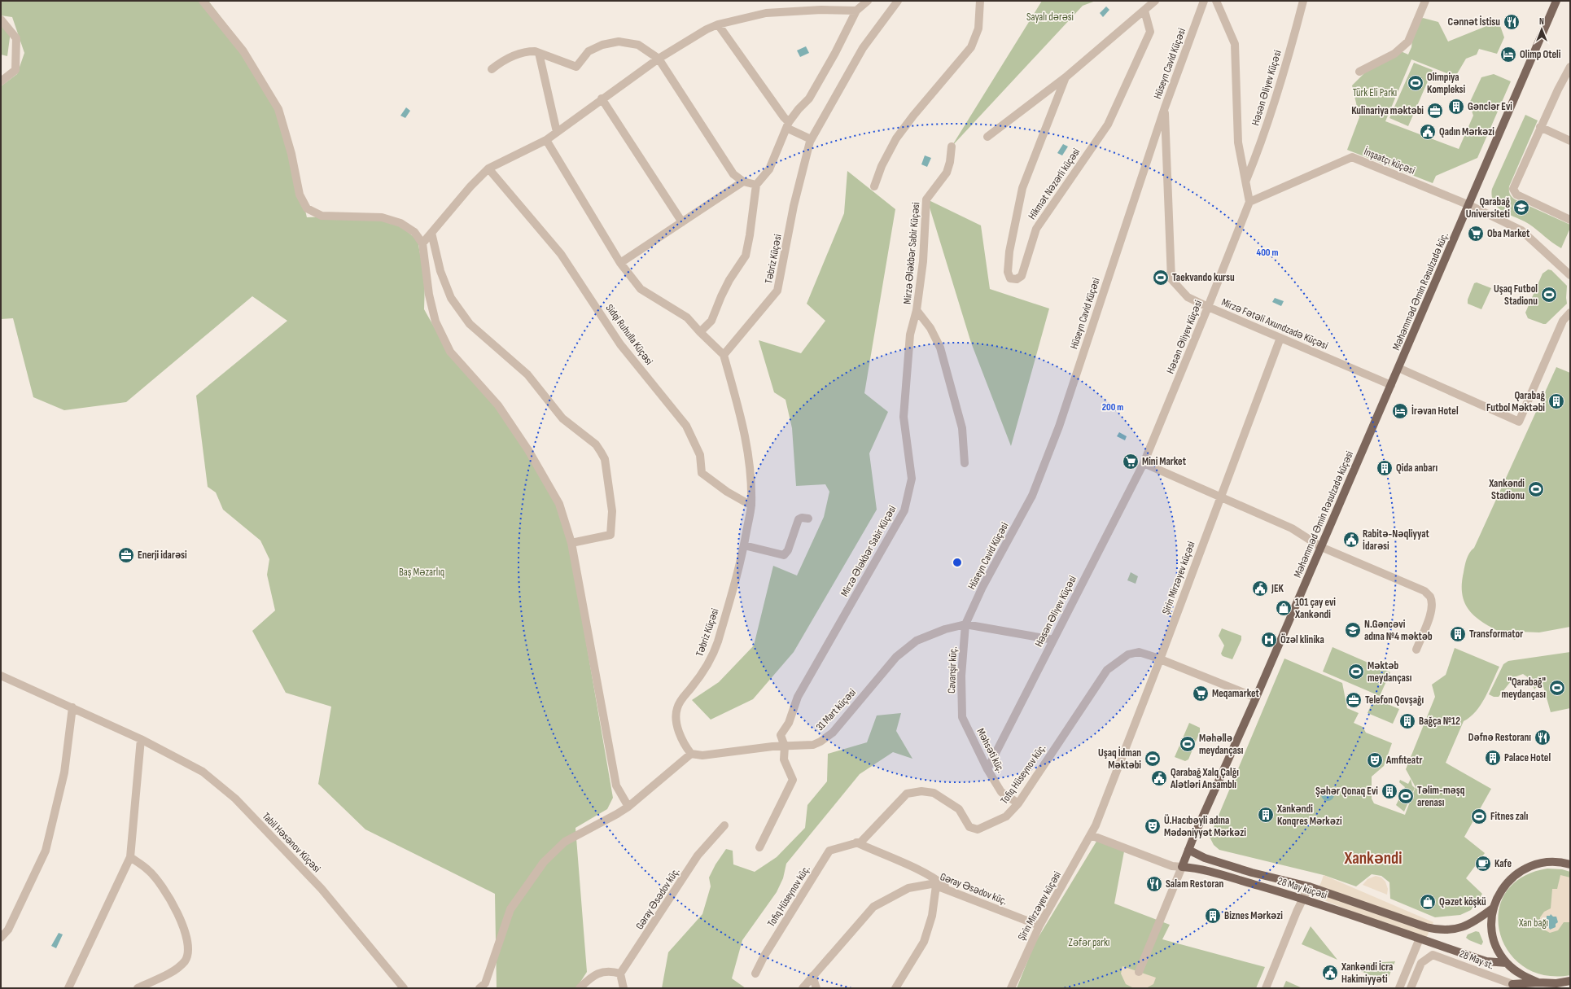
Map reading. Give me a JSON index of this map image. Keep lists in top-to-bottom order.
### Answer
{
  "streets": {
    "main road": [
      "Məhəmməd Əmin Rəsulzadə küç.",
      "Məhəmməd Əmin Rəsulzadə küçəsi",
      "28 May küçəsi",
      "28 May st."
    ],
    "street": [
      "Hüseyn Cavid Küçəsi",
      "Həsən Əliyev Küçəsi",
      "İnşaatçı küçəsi",
      "Hikmət Nəzərli küçəsi",
      "Mirzə Ələkbər Sabir Küçəsi",
      "Təbriz Küçəsi",
      "Mirzə Fətəli Axundzadə Küçəsi",
      "Sidqi Ruhulla Küçəsi",
      "Şirin Mirzəyev küçəsi",
      "Cavanşir küç.",
      "31 Mart küçəsi",
      "Məhsəti küç.",
      "Tofiq Hüseynov küç.",
      "Tabil Həsənov Küçəsi",
      "Gəray Əsədov küç."
    ]
  },
  "crossings": [
    ["Hüseyn Cavid Küçəsi", "Mirzə Fətəli Axundzadə Küçəsi"],
    ["Hüseyn Cavid Küçəsi", "Cavanşir küç."],
    ["Hüseyn Cavid Küçəsi", "31 Mart küçəsi"],
    ["Həsən Əliyev Küçəsi", "İnşaatçı küçəsi"],
    ["Həsən Əliyev Küçəsi", "Mirzə Fətəli Axundzadə Küçəsi"],
    ["Həsən Əliyev Küçəsi", "31 Mart küçəsi"],
    ["Həsən Əliyev Küçəsi", "Məhsəti küç."],
    ["İnşaatçı küçəsi", "Məhəmməd Əmin Rəsulzadə küç."],
    ["Mirzə Ələkbər Sabir Küçəsi", "31 Mart küçəsi"],
    ["Təbriz Küçəsi", "Sidqi Ruhulla Küçəsi"],
    ["Təbriz Küçəsi", "31 Mart küçəsi"],
    ["Məhəmməd Əmin Rəsulzadə küç.", "Mirzə Fətəli Axundzadə Küçəsi"],
    ["Məhəmməd Əmin Rəsulzadə küç.", "Məhəmməd Əmin Rəsulzadə küçəsi"],
    ["Mirzə Fətəli Axundzadə Küçəsi", "Məhəmməd Əmin Rəsulzadə küçəsi"],
    ["Mirzə Fətəli Axundzadə Küçəsi", "Şirin Mirzəyev küçəsi"],
    ["Məhəmməd Əmin Rəsulzadə küçəsi", "28 May küçəsi"],
    ["Şirin Mirzəyev küçəsi", "Tofiq Hüseynov küç."],
    ["Şirin Mirzəyev küçəsi", "28 May küçəsi"],
    ["Şirin Mirzəyev küçəsi", "Gəray Əsədov küç."],
    ["Cavanşir küç.", "31 Mart küçəsi"],
    ["Cavanşir küç.", "Məhsəti küç."],
    ["Məhsəti küç.", "Tofiq Hüseynov küç."],
    ["28 May küçəsi", "28 May st."]
  ],
  "districts": ["Xankəndi"],
  "parks": [
    "Sayalı dərəsi",
    "Türk Eli Parkı",
    "Baş Məzarlıq",
    "Xan bağı",
    "Zəfər parkı"
  ],
  "places": {
    "restaurant": ["Cənnət İstisu", "Dəfnə Restoranı", "Salam Restoran"],
    "hotel": ["Olimp Oteli", "İrəvan Hotel"],
    "sports": [
      "Olimpiya Kompleksi",
      "Taekvando kursu",
      "Uşaq Futbol Stadionu",
      "Xankəndi Stadionu",
      "Məktəb meydançası",
      "\"Qarabağ\" meydançası",
      "Məhəllə meydançası",
      "Uşaq İdman Məktəbi",
      "Təlim-məşq arenası",
      "Fitnes zalı"
    ],
    "building": [
      "Gənclər Evi",
      "Qarabağ Futbol Məktəbi",
      "Qida anbarı",
      "Transformator",
      "Bağça №12",
      "Palace Hotel",
      "Şəhər Qonaq Evi",
      "Xankəndi Konqres Mərkəzi",
      "Biznes Mərkəzi"
    ],
    "office": ["Kulinariya məktəbi", "Enerji idarəsi", "Telefon Qovşağı"],
    "public building": [
      "Qadın Mərkəzi",
      "Rabitə-Nəqliyyat İdarəsi",
      "JEK",
      "Qarabağ Xalq Çalğı Alətləri Ansamblı",
      "Xankəndi İcra Hakimiyyəti"
    ],
    "school or university": ["Qarabağ Universiteti", "N.Gəncəvi adına №4 məktəb"],
    "supermarket": ["Oba Market", "Mini Market", "Meqamarket"],
    "shop": ["101 çay evi Xankəndi", "Qəzet köşkü"],
    "hospital": ["Özəl klinika"],
    "theatre": ["Amfiteatr", "Ü.Hacıbəyli adına Mədəniyyət Mərkəzi"],
    "cafe": ["Kafe"]
  },
  "north": "top",
  "rings": ["400 m", "200 m"]
}
